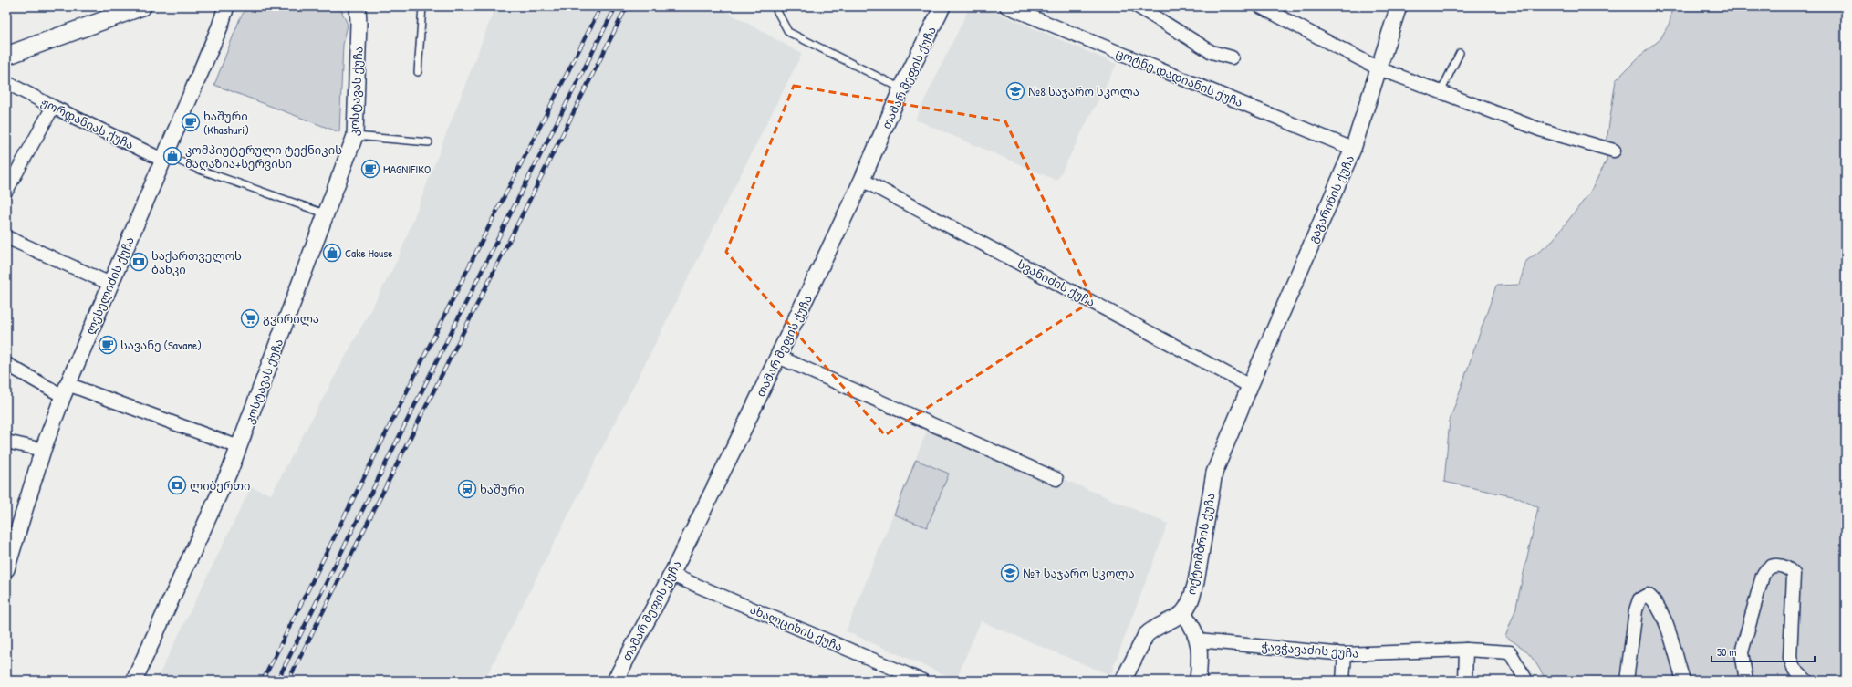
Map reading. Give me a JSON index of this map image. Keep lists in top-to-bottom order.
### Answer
{
  "streets": {
    "street": [
      "თამარ მეფის ქუჩა",
      "ცოტნე დადიანის ქუჩა",
      "კოსტავას ქუჩა",
      "ჟორდანიას ქუჩა",
      "გაგარინის ქუჩა",
      "სვანიძის ქუჩა",
      "ლესელიძის ქუჩა",
      "ოქტომბრის ქუჩა",
      "ახალციხის ქუჩა",
      "ჭავჭავაძის ქუჩა"
    ]
  },
  "crossings": [
    ["თამარ მეფის ქუჩა", "სვანიძის ქუჩა"],
    ["თამარ მეფის ქუჩა", "ახალციხის ქუჩა"],
    ["ცოტნე დადიანის ქუჩა", "გაგარინის ქუჩა"],
    ["ჟორდანიას ქუჩა", "ლესელიძის ქუჩა"],
    ["გაგარინის ქუჩა", "სვანიძის ქუჩა"],
    ["გაგარინის ქუჩა", "ოქტომბრის ქუჩა"],
    ["სვანიძის ქუჩა", "ოქტომბრის ქუჩა"]
  ],
  "places": {
    "school or university": ["№8 საჯარო სკოლა", "№7 საჯარო სკოლა"],
    "cafe": ["ხაშური (Khashuri)", "MAGNIFIKO", "სავანე (Savane)"],
    "shop": ["კომპიუტერული ტექნიკის მაღაზია+სერვისი", "Cake House"],
    "bank": ["საქართველოს ბანკი", "ლიბერთი"],
    "supermarket": ["გვირილა"],
    "station": ["ხაშური"]
  },
  "scale_bar": "50 m"
}
